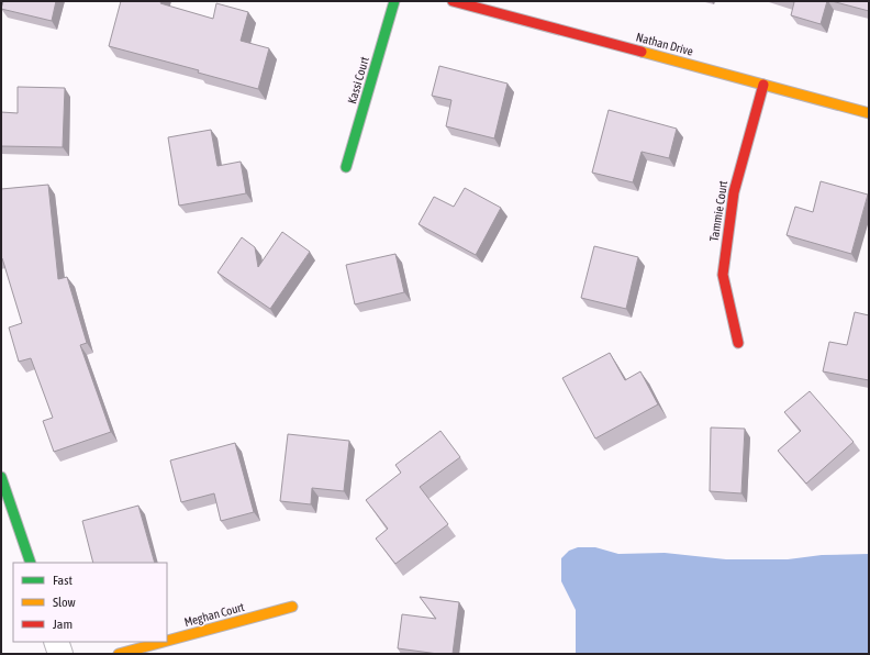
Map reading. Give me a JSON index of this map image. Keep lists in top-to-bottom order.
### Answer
{
  "streets": {
    "street": [
      "Nathan Drive",
      "Kassi Court",
      "Tammie Court",
      "Meghan Court"
    ]
  },
  "crossings": [
    ["Nathan Drive", "Tammie Court"]
  ],
  "legend": ["Fast", "Slow", "Jam"]
}
